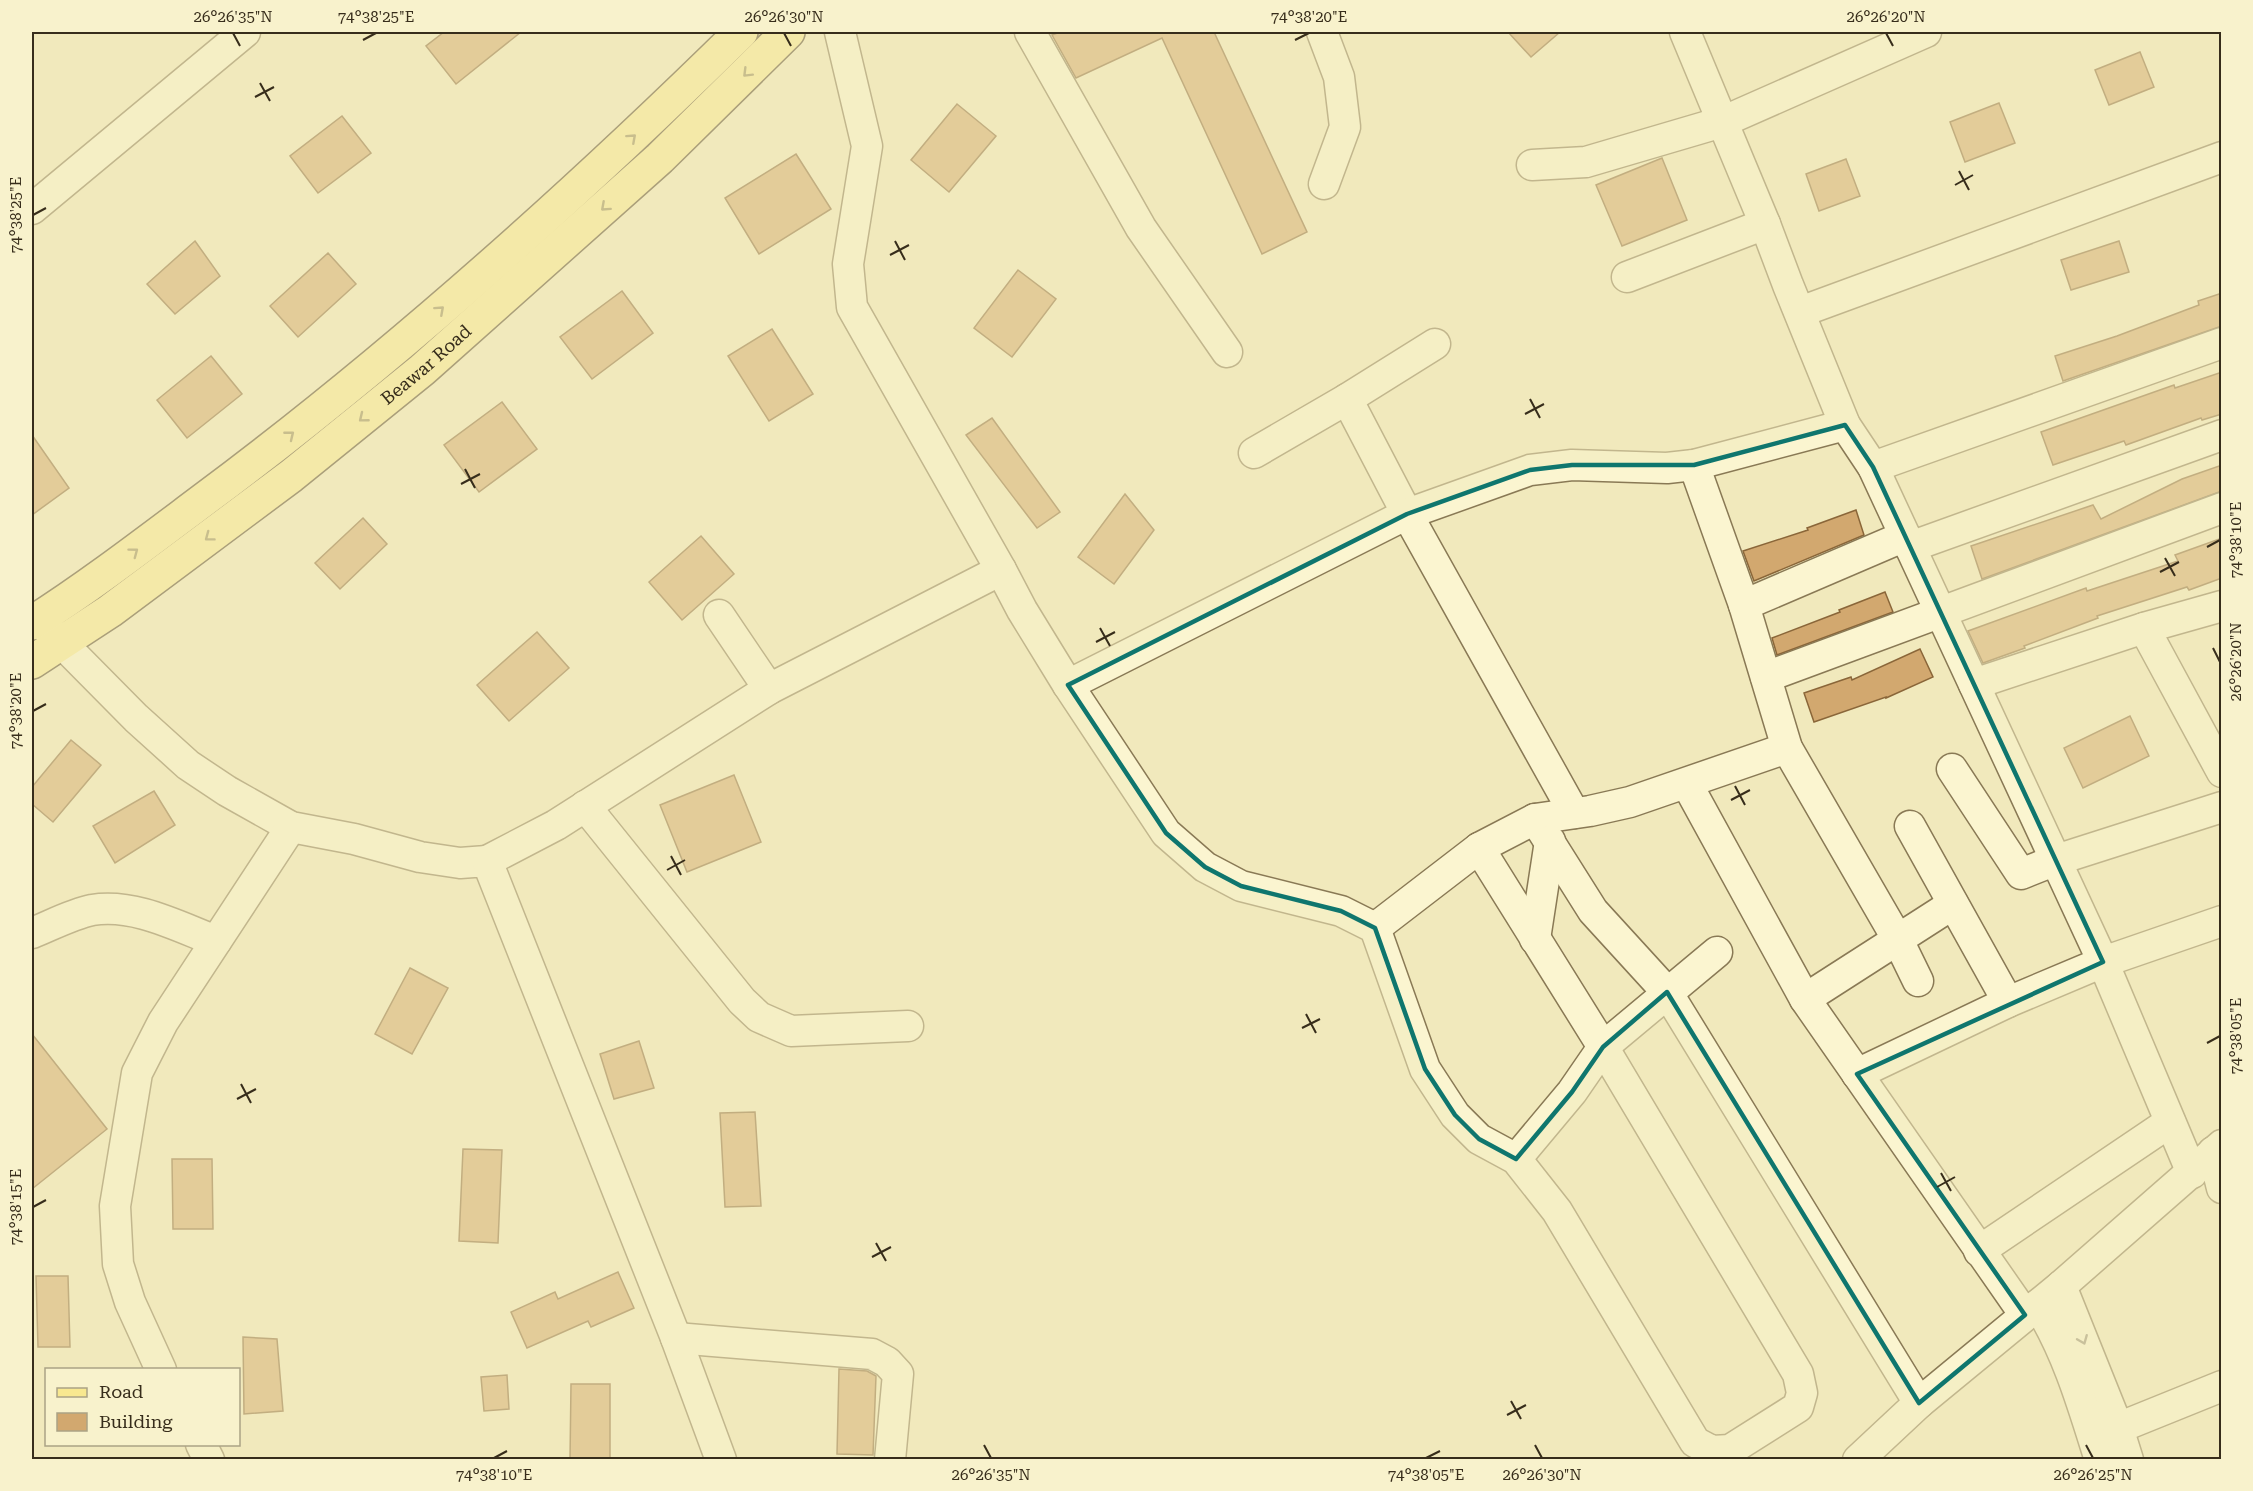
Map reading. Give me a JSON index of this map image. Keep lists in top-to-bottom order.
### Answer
{
  "streets": {
    "main road": ["Beawar Road"]
  },
  "legend": ["Road", "Building"],
  "coordinates": [
    "26°26'35\"N",
    "74°38'25\"E",
    "26°26'30\"N",
    "74°38'20\"E",
    "26°26'20\"N",
    "74°38'10\"E",
    "74°38'05\"E",
    "74°38'15\"E",
    "26°26'25\"N"
  ]
}
